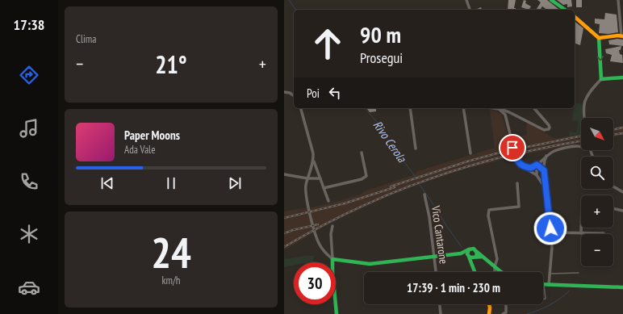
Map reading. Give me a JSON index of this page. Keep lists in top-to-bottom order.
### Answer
{
  "streets": {
    "street": ["Vico Cantarone"]
  },
  "water": ["Rivo Cerola"],
  "north": "bottom right",
  "page": {
    "tabs": "17:38",
    "tile": [
      "Clima",
      ["24", "km/h"]
    ],
    "turn": ["90 m", "Prosegui"],
    "heat": ["−", "21°", "+"],
    "then": "Poi",
    "map_buttons": ["+", "−"],
    "song": ["Paper Moons", "Ada Vale"],
    "limit": "30",
    "trip": "17:39 · 1 min · 230 m"
  }
}
